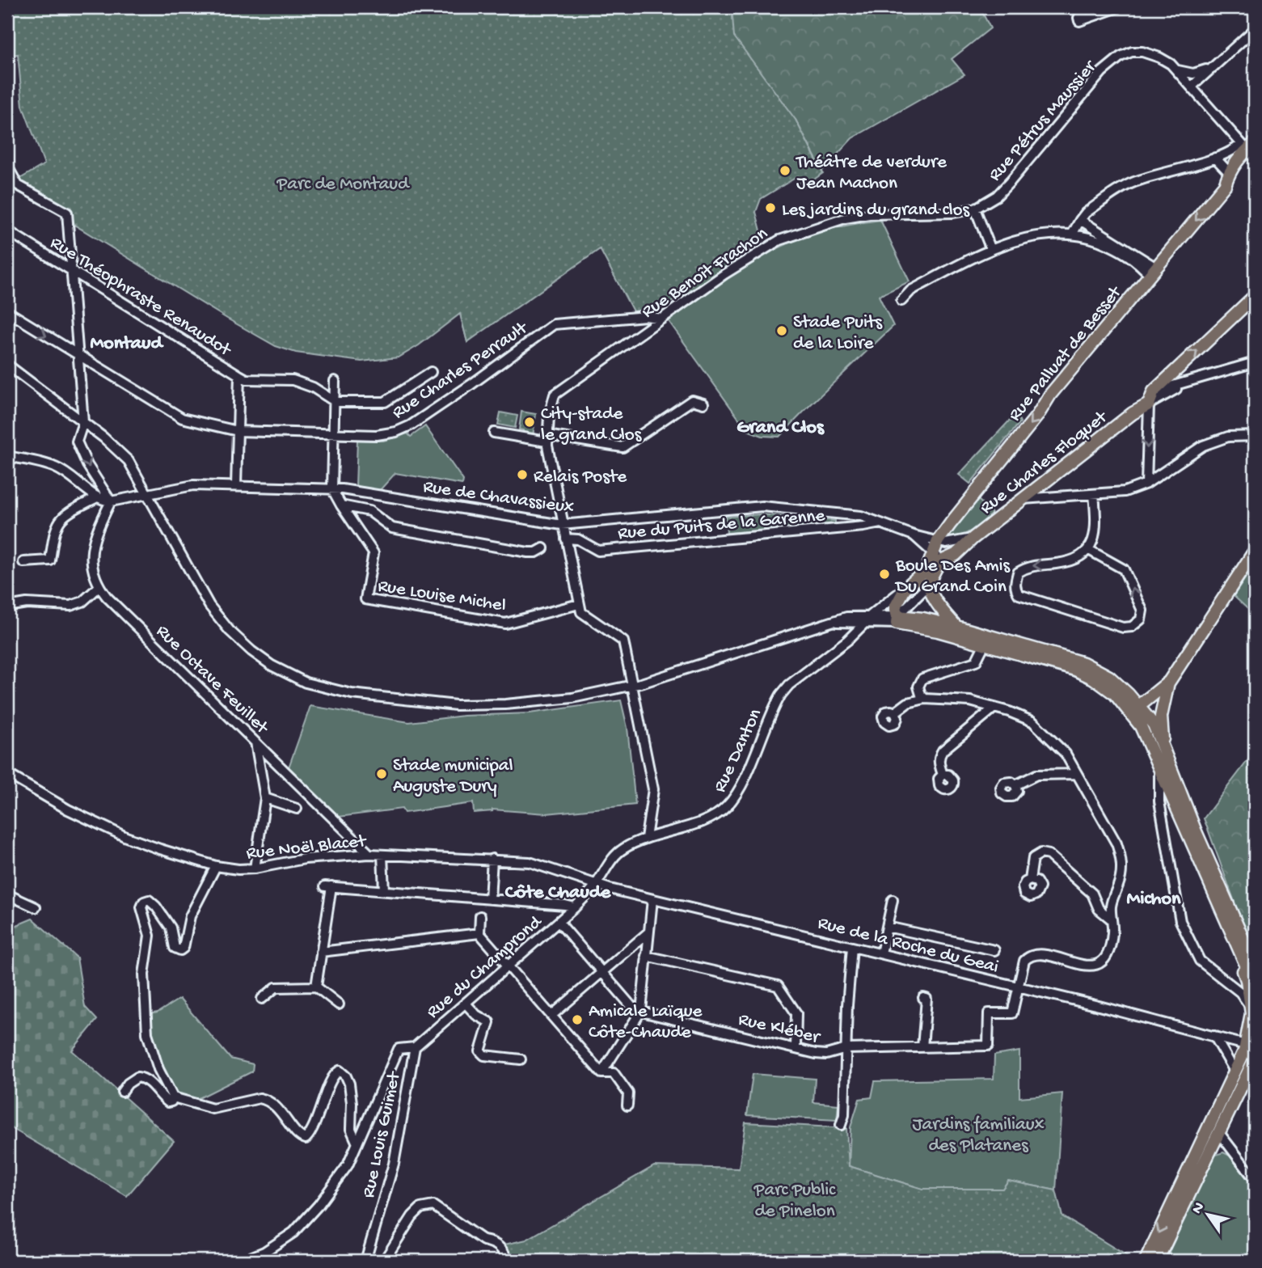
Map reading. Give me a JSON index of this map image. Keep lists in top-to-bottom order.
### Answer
{
  "streets": {
    "main road": ["Rue Palluat de Besset", "Rue Charles Floquet"],
    "street": [
      "Rue Pétrus Maussier",
      "Rue Benoît Frachon",
      "Rue Théophraste Renaudot",
      "Rue Charles Perrault",
      "Rue de Chavassieux",
      "Rue du Puits de la Garenne",
      "Rue Louise Michel",
      "Rue Octave Feuillet",
      "Rue Danton",
      "Rue Noël Blacet",
      "Rue de la Roche du Geai",
      "Rue du Champrond",
      "Rue Kléber",
      "Rue Louis Guimet"
    ]
  },
  "crossings": [
    ["Rue Pétrus Maussier", "Rue Benoît Frachon"],
    ["Rue Pétrus Maussier", "Rue Palluat de Besset"],
    ["Rue Benoît Frachon", "Rue Charles Perrault"],
    ["Rue Benoît Frachon", "Rue de Chavassieux"],
    ["Rue Benoît Frachon", "Rue du Puits de la Garenne"],
    ["Rue Benoît Frachon", "Rue Louise Michel"],
    ["Rue Théophraste Renaudot", "Rue Charles Perrault"],
    ["Rue Théophraste Renaudot", "Rue de Chavassieux"],
    ["Rue Palluat de Besset", "Rue Charles Floquet"],
    ["Rue Palluat de Besset", "Rue de Chavassieux"],
    ["Rue Palluat de Besset", "Rue Danton"],
    ["Rue Charles Floquet", "Rue de Chavassieux"],
    ["Rue de Chavassieux", "Rue du Puits de la Garenne"],
    ["Rue de Chavassieux", "Rue Octave Feuillet"],
    ["Rue Octave Feuillet", "Rue Noël Blacet"],
    ["Rue Danton", "Rue Noël Blacet"],
    ["Rue Danton", "Rue de la Roche du Geai"],
    ["Rue Danton", "Rue du Champrond"],
    ["Rue Noël Blacet", "Rue de la Roche du Geai"],
    ["Rue Noël Blacet", "Rue du Champrond"],
    ["Rue de la Roche du Geai", "Rue du Champrond"],
    ["Rue de la Roche du Geai", "Rue Kléber"],
    ["Rue du Champrond", "Rue Kléber"],
    ["Rue du Champrond", "Rue Louis Guimet"]
  ],
  "districts": [
    "Montaud",
    "Grand Clos",
    "Côte Chaude",
    "Michon"
  ],
  "parks": ["Parc de Montaud", "Jardins familiaux des Platanes", "Parc Public de Pinelon"],
  "places": [
    "Théâtre de verdure Jean Machon",
    "Les jardins du grand clos",
    "Stade Puits de la Loire",
    "City-stade le grand Clos",
    "Relais Poste",
    "Boule Des Amis Du Grand Coin",
    "Stade municipal Auguste Dury",
    "Amicale Laïque Côte-Chaude"
  ],
  "north": "top left"
}
